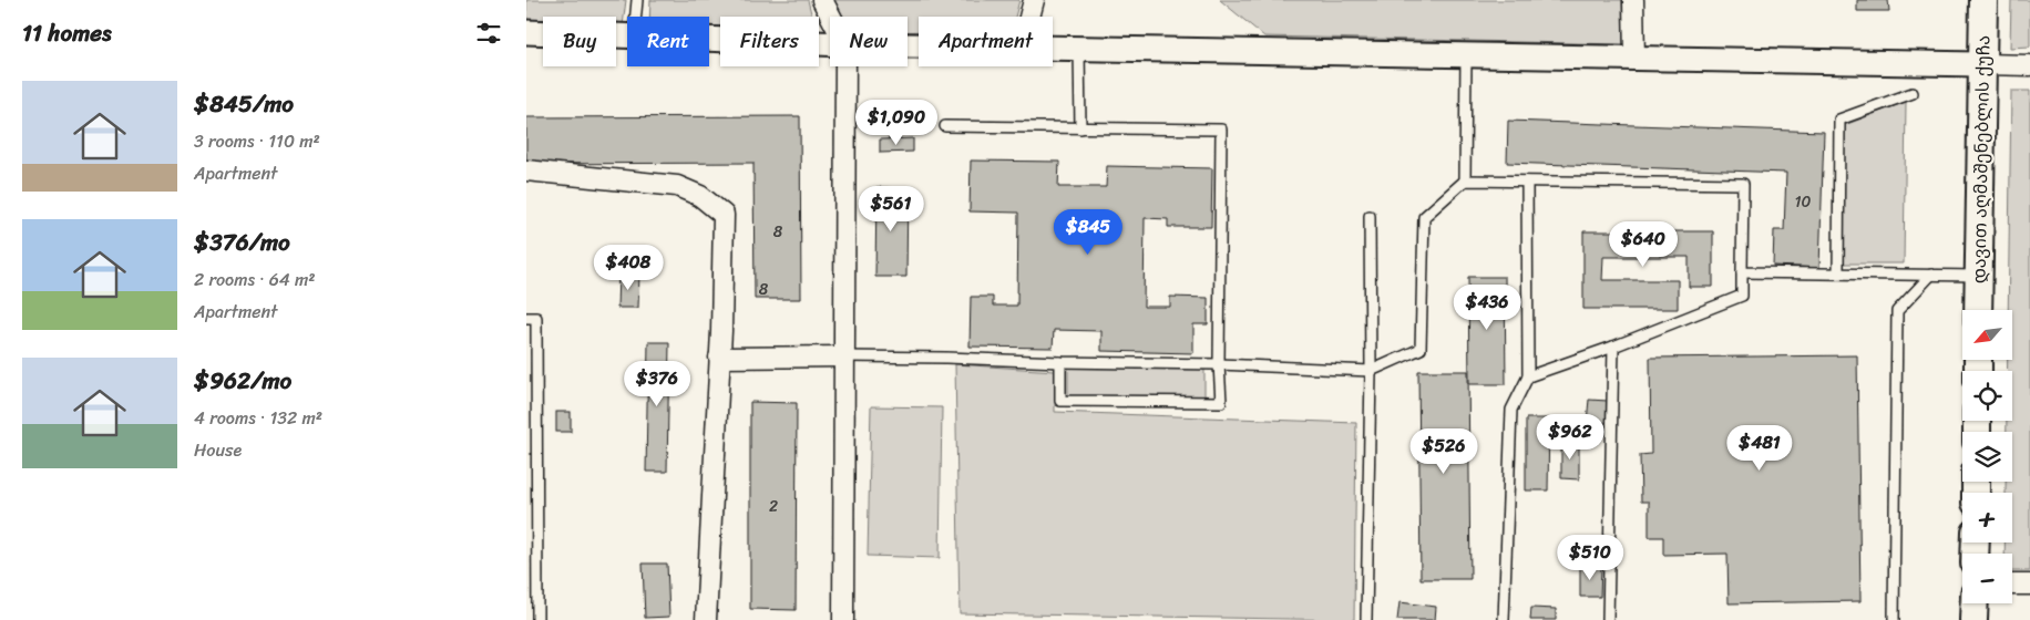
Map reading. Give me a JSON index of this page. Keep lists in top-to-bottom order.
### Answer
{
  "streets": {
    "main road": ["დავით აღმაშენებლის ქუჩა"]
  },
  "house_numbers": [
    "10",
    "8",
    "8",
    "2"
  ],
  "north": "bottom left",
  "page": {
    "heading": "11 homes",
    "chip": [
      "Buy",
      "Rent",
      "Filters",
      "New",
      "Apartment"
    ],
    "list": [
      {
        "name": "$845/mo",
        "note": "3 rooms · 110 m² · Apartment"
      },
      {
        "name": "$376/mo",
        "note": "2 rooms · 64 m² · Apartment"
      },
      {
        "name": "$962/mo",
        "note": "4 rooms · 132 m² · House"
      }
    ],
    "price": [
      "$1,090",
      "$561",
      "$845",
      "$640",
      "$408",
      "$436",
      "$376",
      "$962",
      "$481",
      "$526",
      "$510"
    ],
    "map_buttons": ["+", "−"]
  }
}
